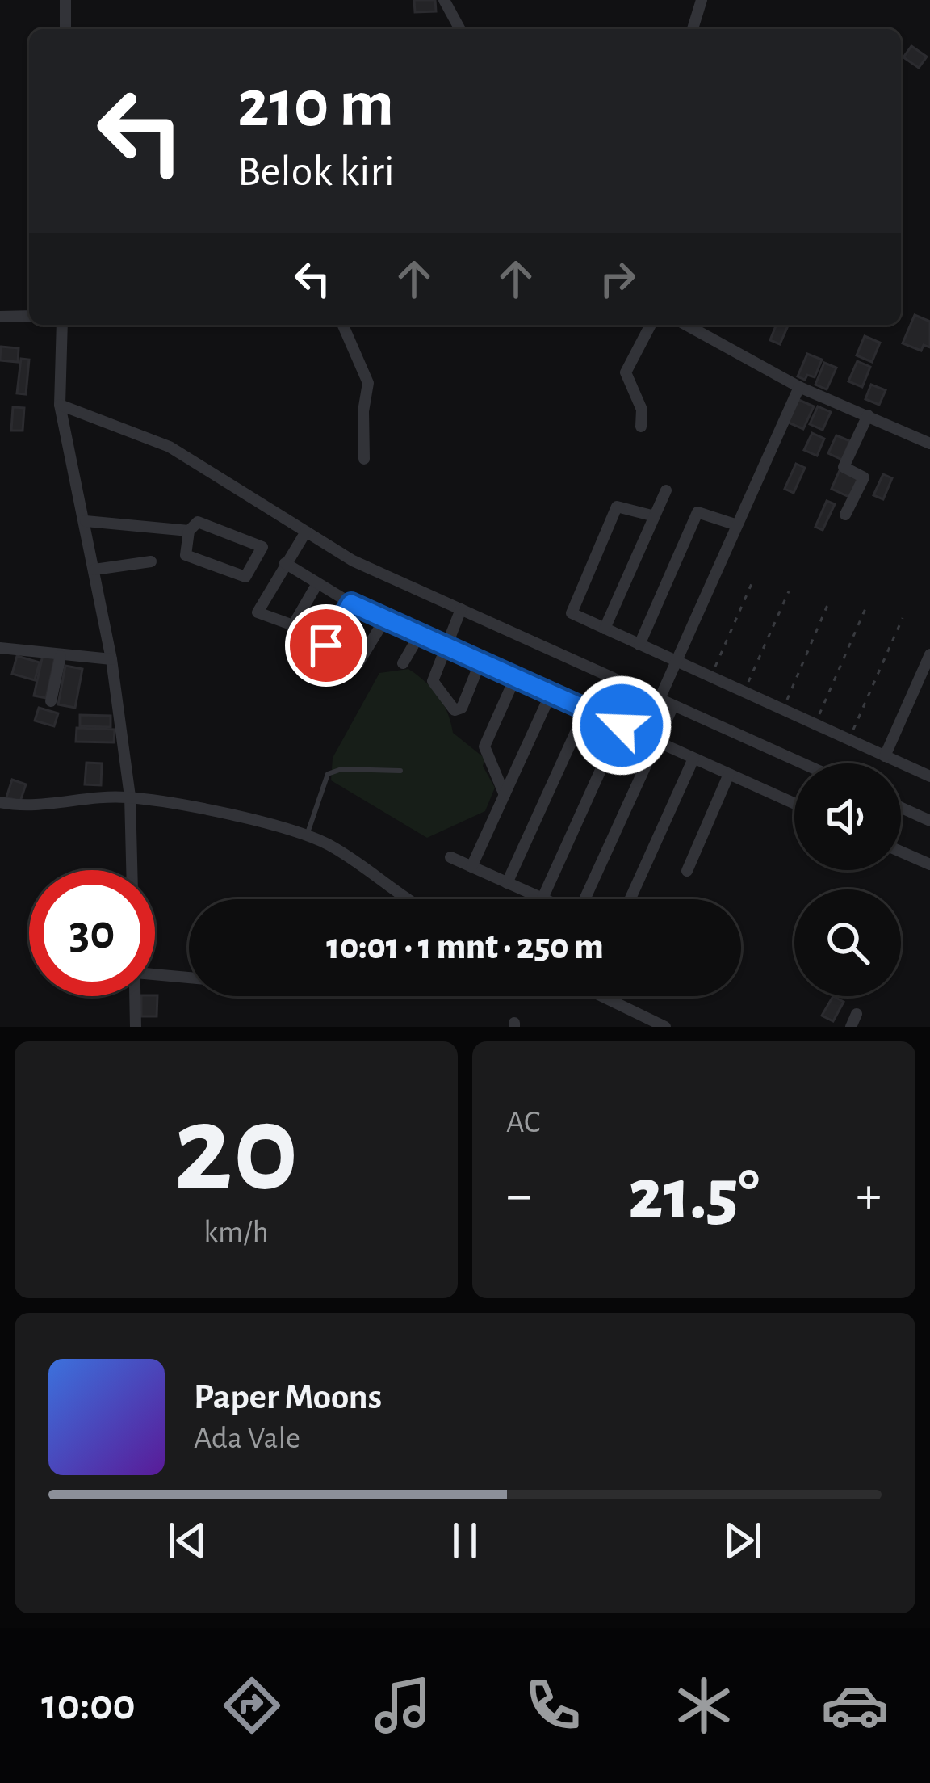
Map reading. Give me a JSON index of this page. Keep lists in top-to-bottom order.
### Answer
{
  "page": {
    "turn": ["210 m", "Belok kiri"],
    "limit": "30",
    "trip": "10:01 · 1 mnt · 250 m",
    "tile": [
      ["20", "km/h"],
      "AC"
    ],
    "heat": ["−", "21.5°", "+"],
    "song": ["Paper Moons", "Ada Vale"],
    "tabs": "10:00"
  }
}
